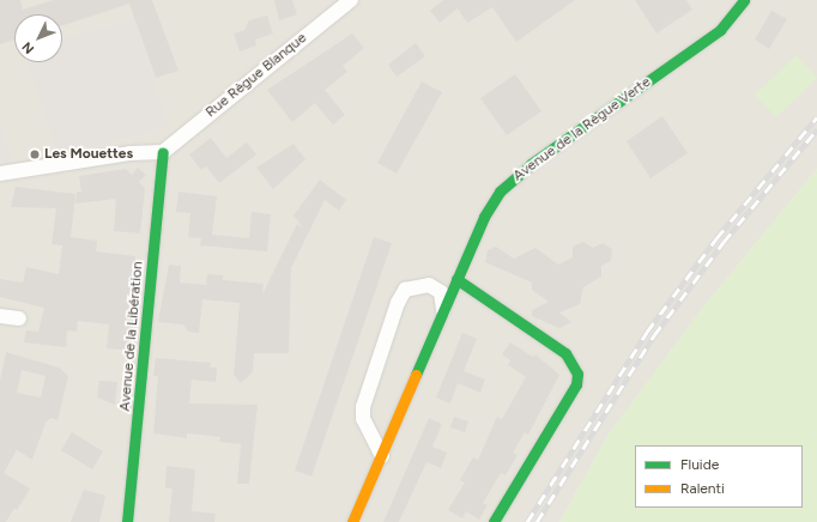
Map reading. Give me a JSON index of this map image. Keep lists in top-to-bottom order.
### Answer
{
  "streets": {
    "street": ["Rue Règue Blanque", "Avenue de la Règue Verte", "Avenue de la Libération"]
  },
  "crossings": [
    ["Rue Règue Blanque", "Avenue de la Libération"]
  ],
  "places": ["Les Mouettes"],
  "legend": ["Fluide", "Ralenti"],
  "north": "bottom left"
}
